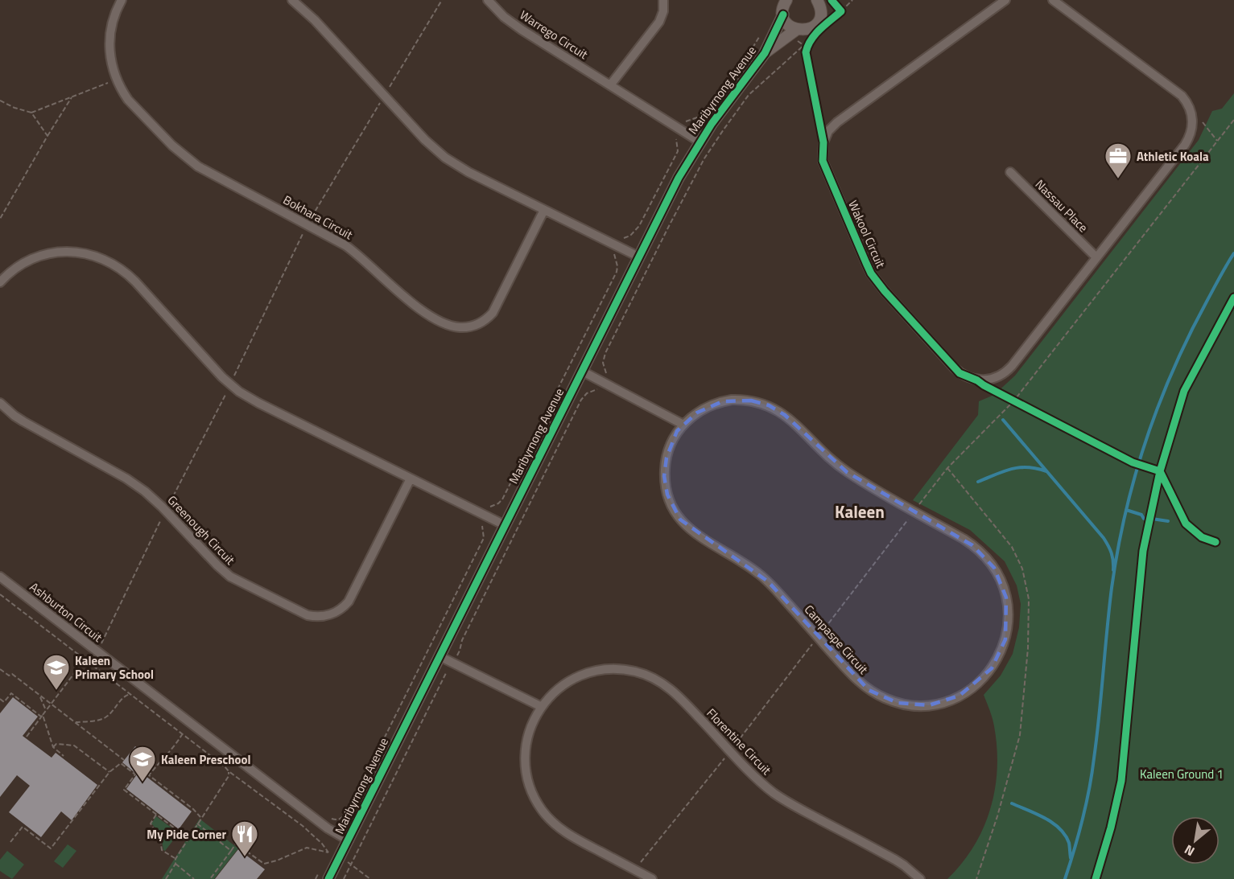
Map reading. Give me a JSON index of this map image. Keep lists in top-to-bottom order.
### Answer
{
  "streets": {
    "street": [
      "Warrego Circuit",
      "Maribyrnong Avenue",
      "Nassau Place",
      "Bokhara Circuit",
      "Wakool Circuit",
      "Greenough Circuit",
      "Ashburton Circuit",
      "Campaspe Circuit",
      "Florentine Circuit"
    ]
  },
  "crossings": [
    ["Warrego Circuit", "Maribyrnong Avenue"],
    ["Maribyrnong Avenue", "Ashburton Circuit"],
    ["Nassau Place", "Wakool Circuit"]
  ],
  "districts": ["Kaleen"],
  "parks": ["Kaleen Ground 1"],
  "places": {
    "office": ["Athletic Koala"],
    "school or university": ["Kaleen Primary School", "Kaleen Preschool"],
    "restaurant": ["My Pide Corner"]
  },
  "north": "bottom left"
}
